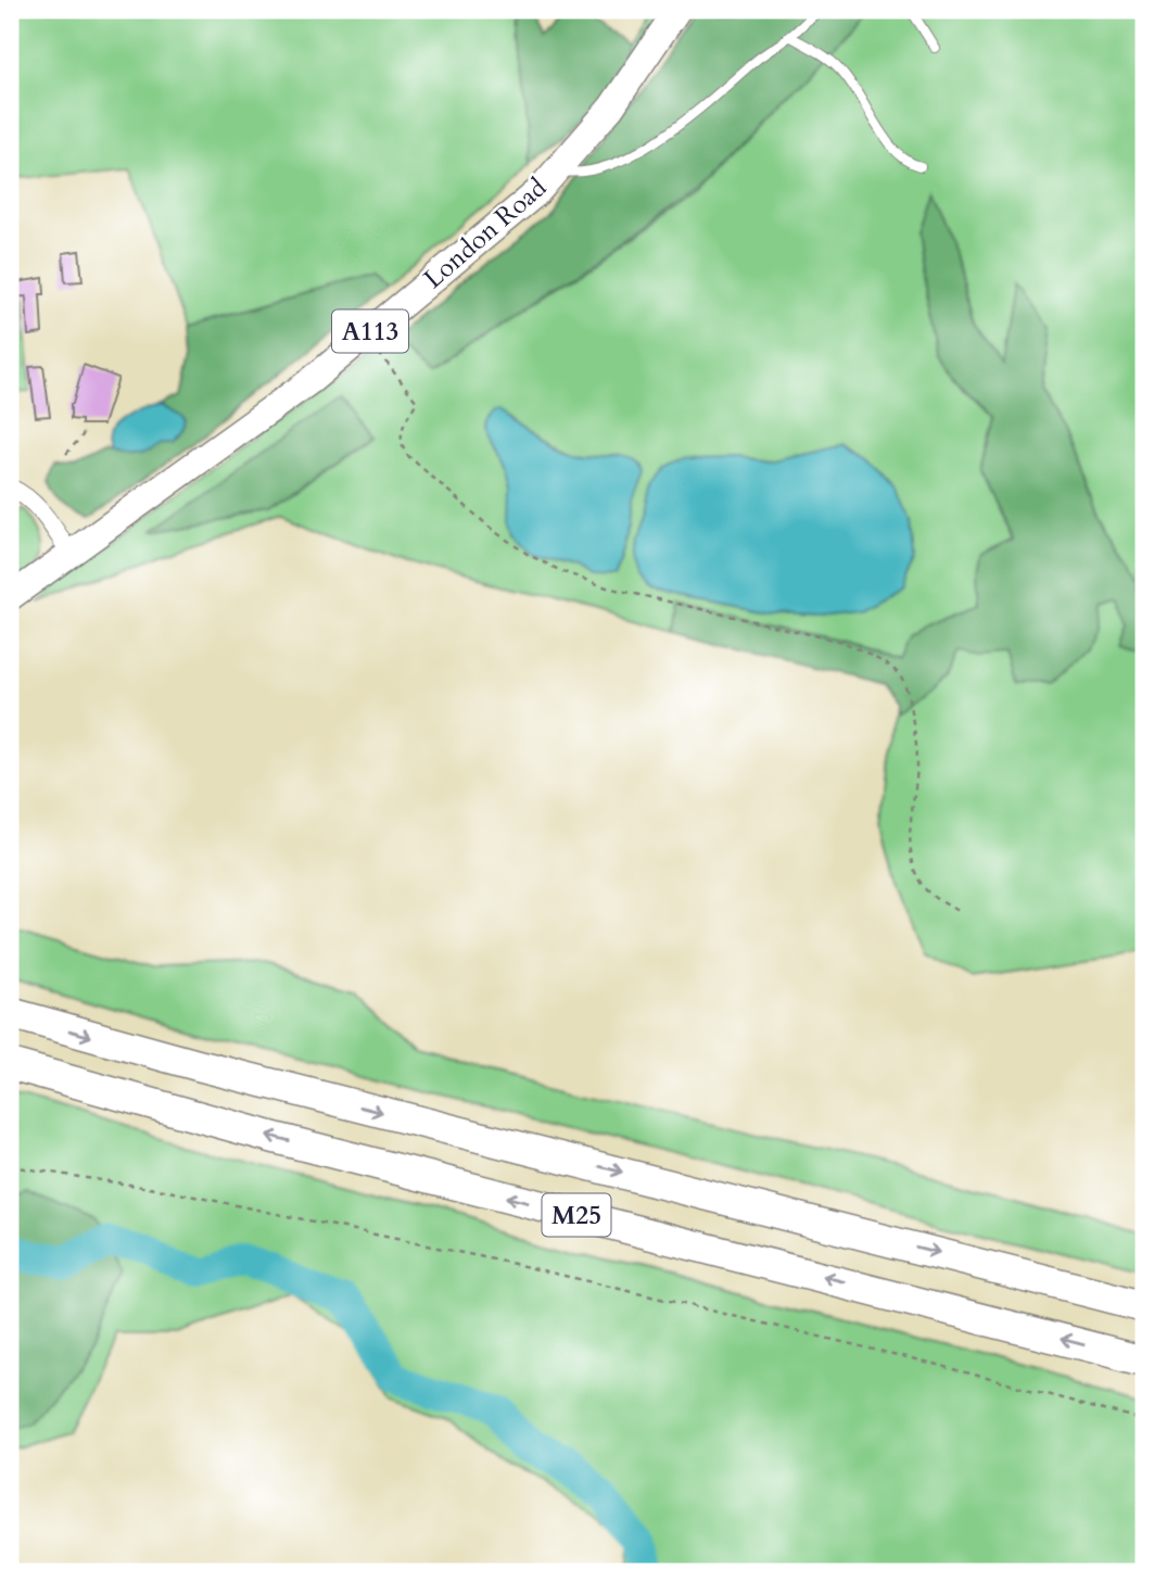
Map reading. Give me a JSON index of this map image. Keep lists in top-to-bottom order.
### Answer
{
  "streets": {
    "highway": ["M25"],
    "main road": ["London Road", "A113"]
  }
}
